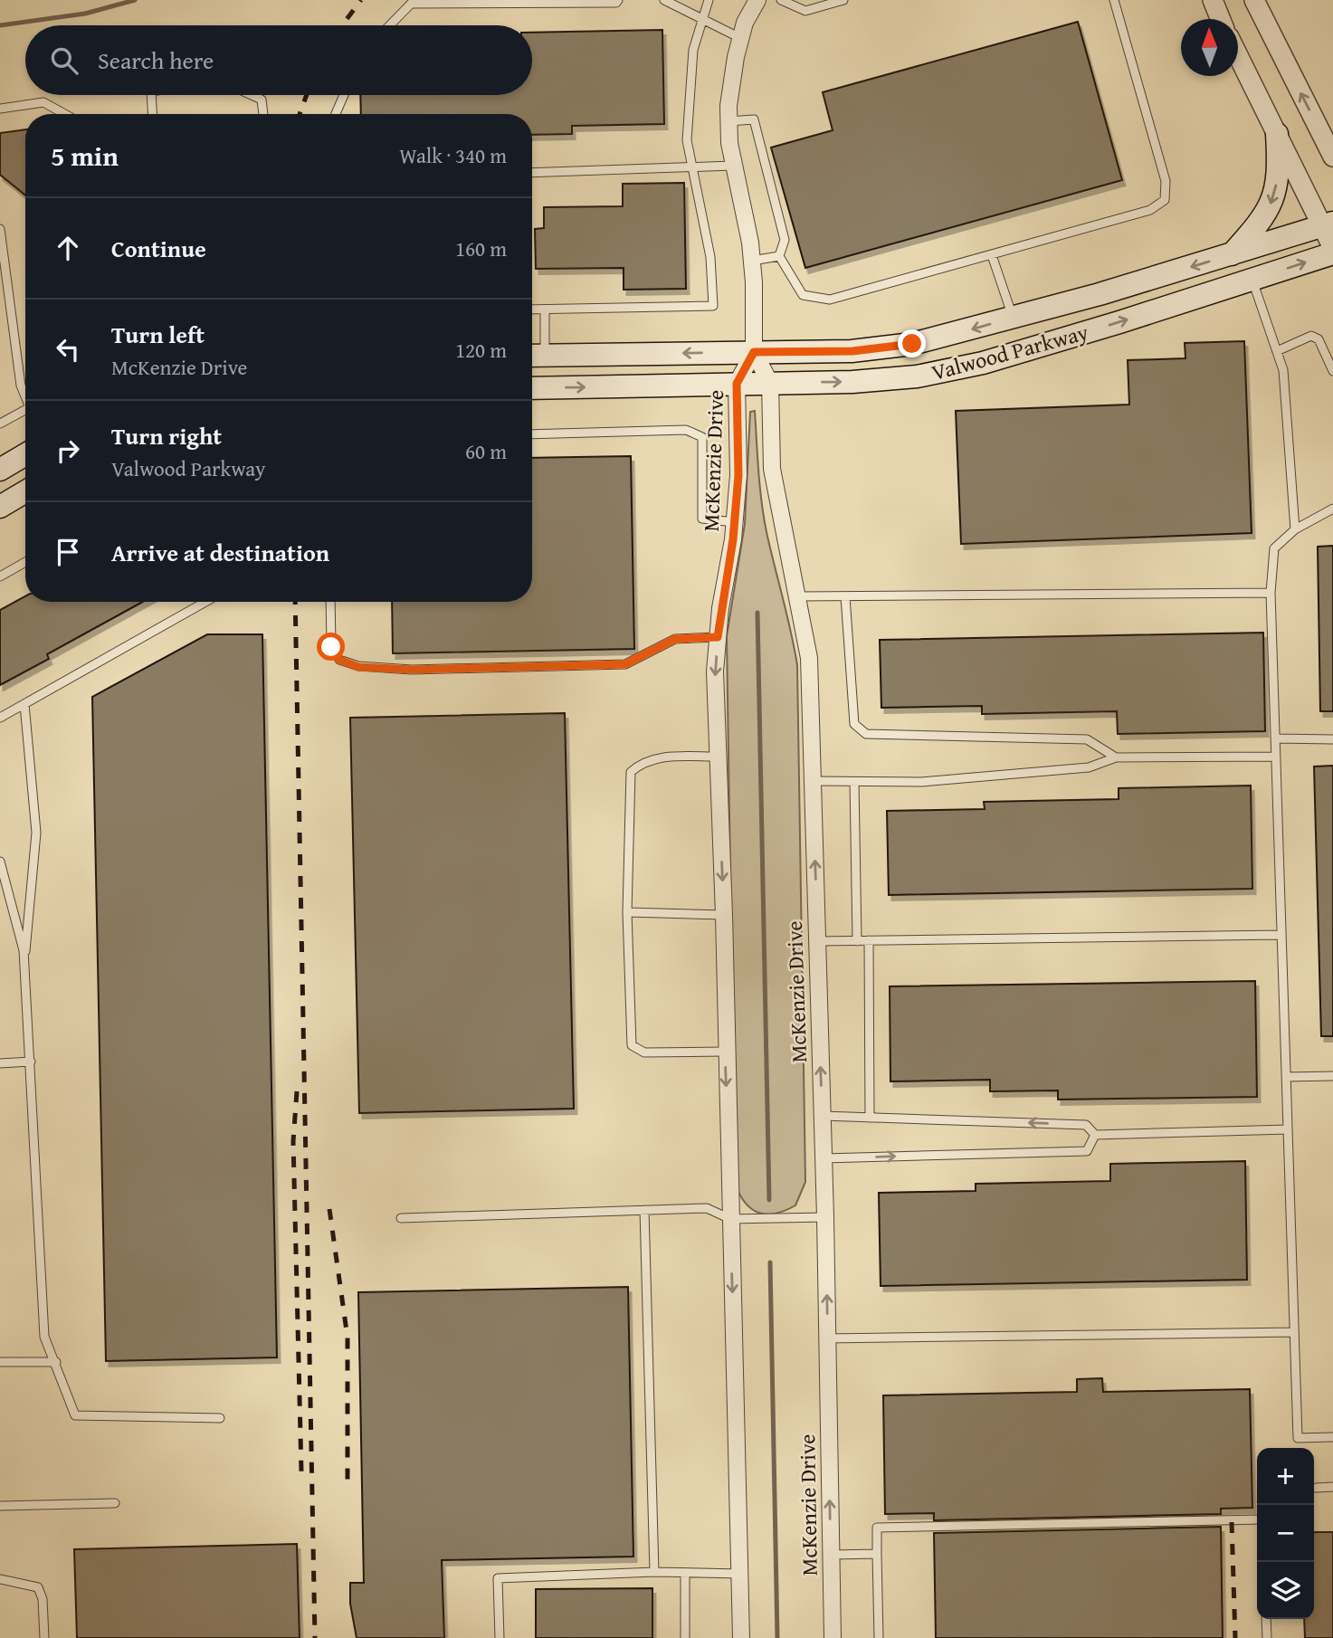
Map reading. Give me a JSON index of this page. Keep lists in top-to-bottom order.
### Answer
{
  "streets": {
    "main road": ["Valwood Parkway"],
    "street": ["McKenzie Drive"]
  },
  "crossings": [
    ["Valwood Parkway", "McKenzie Drive"]
  ],
  "north": "top",
  "page": {
    "search": "Search here",
    "heading": ["5 min", "Walk · 340 m"],
    "list": [
      ["Continue", "160 m"],
      ["Turn left", "McKenzie Drive", "120 m"],
      ["Turn right", "Valwood Parkway", "60 m"],
      "Arrive at destination"
    ],
    "map_buttons": ["+", "−"]
  }
}
